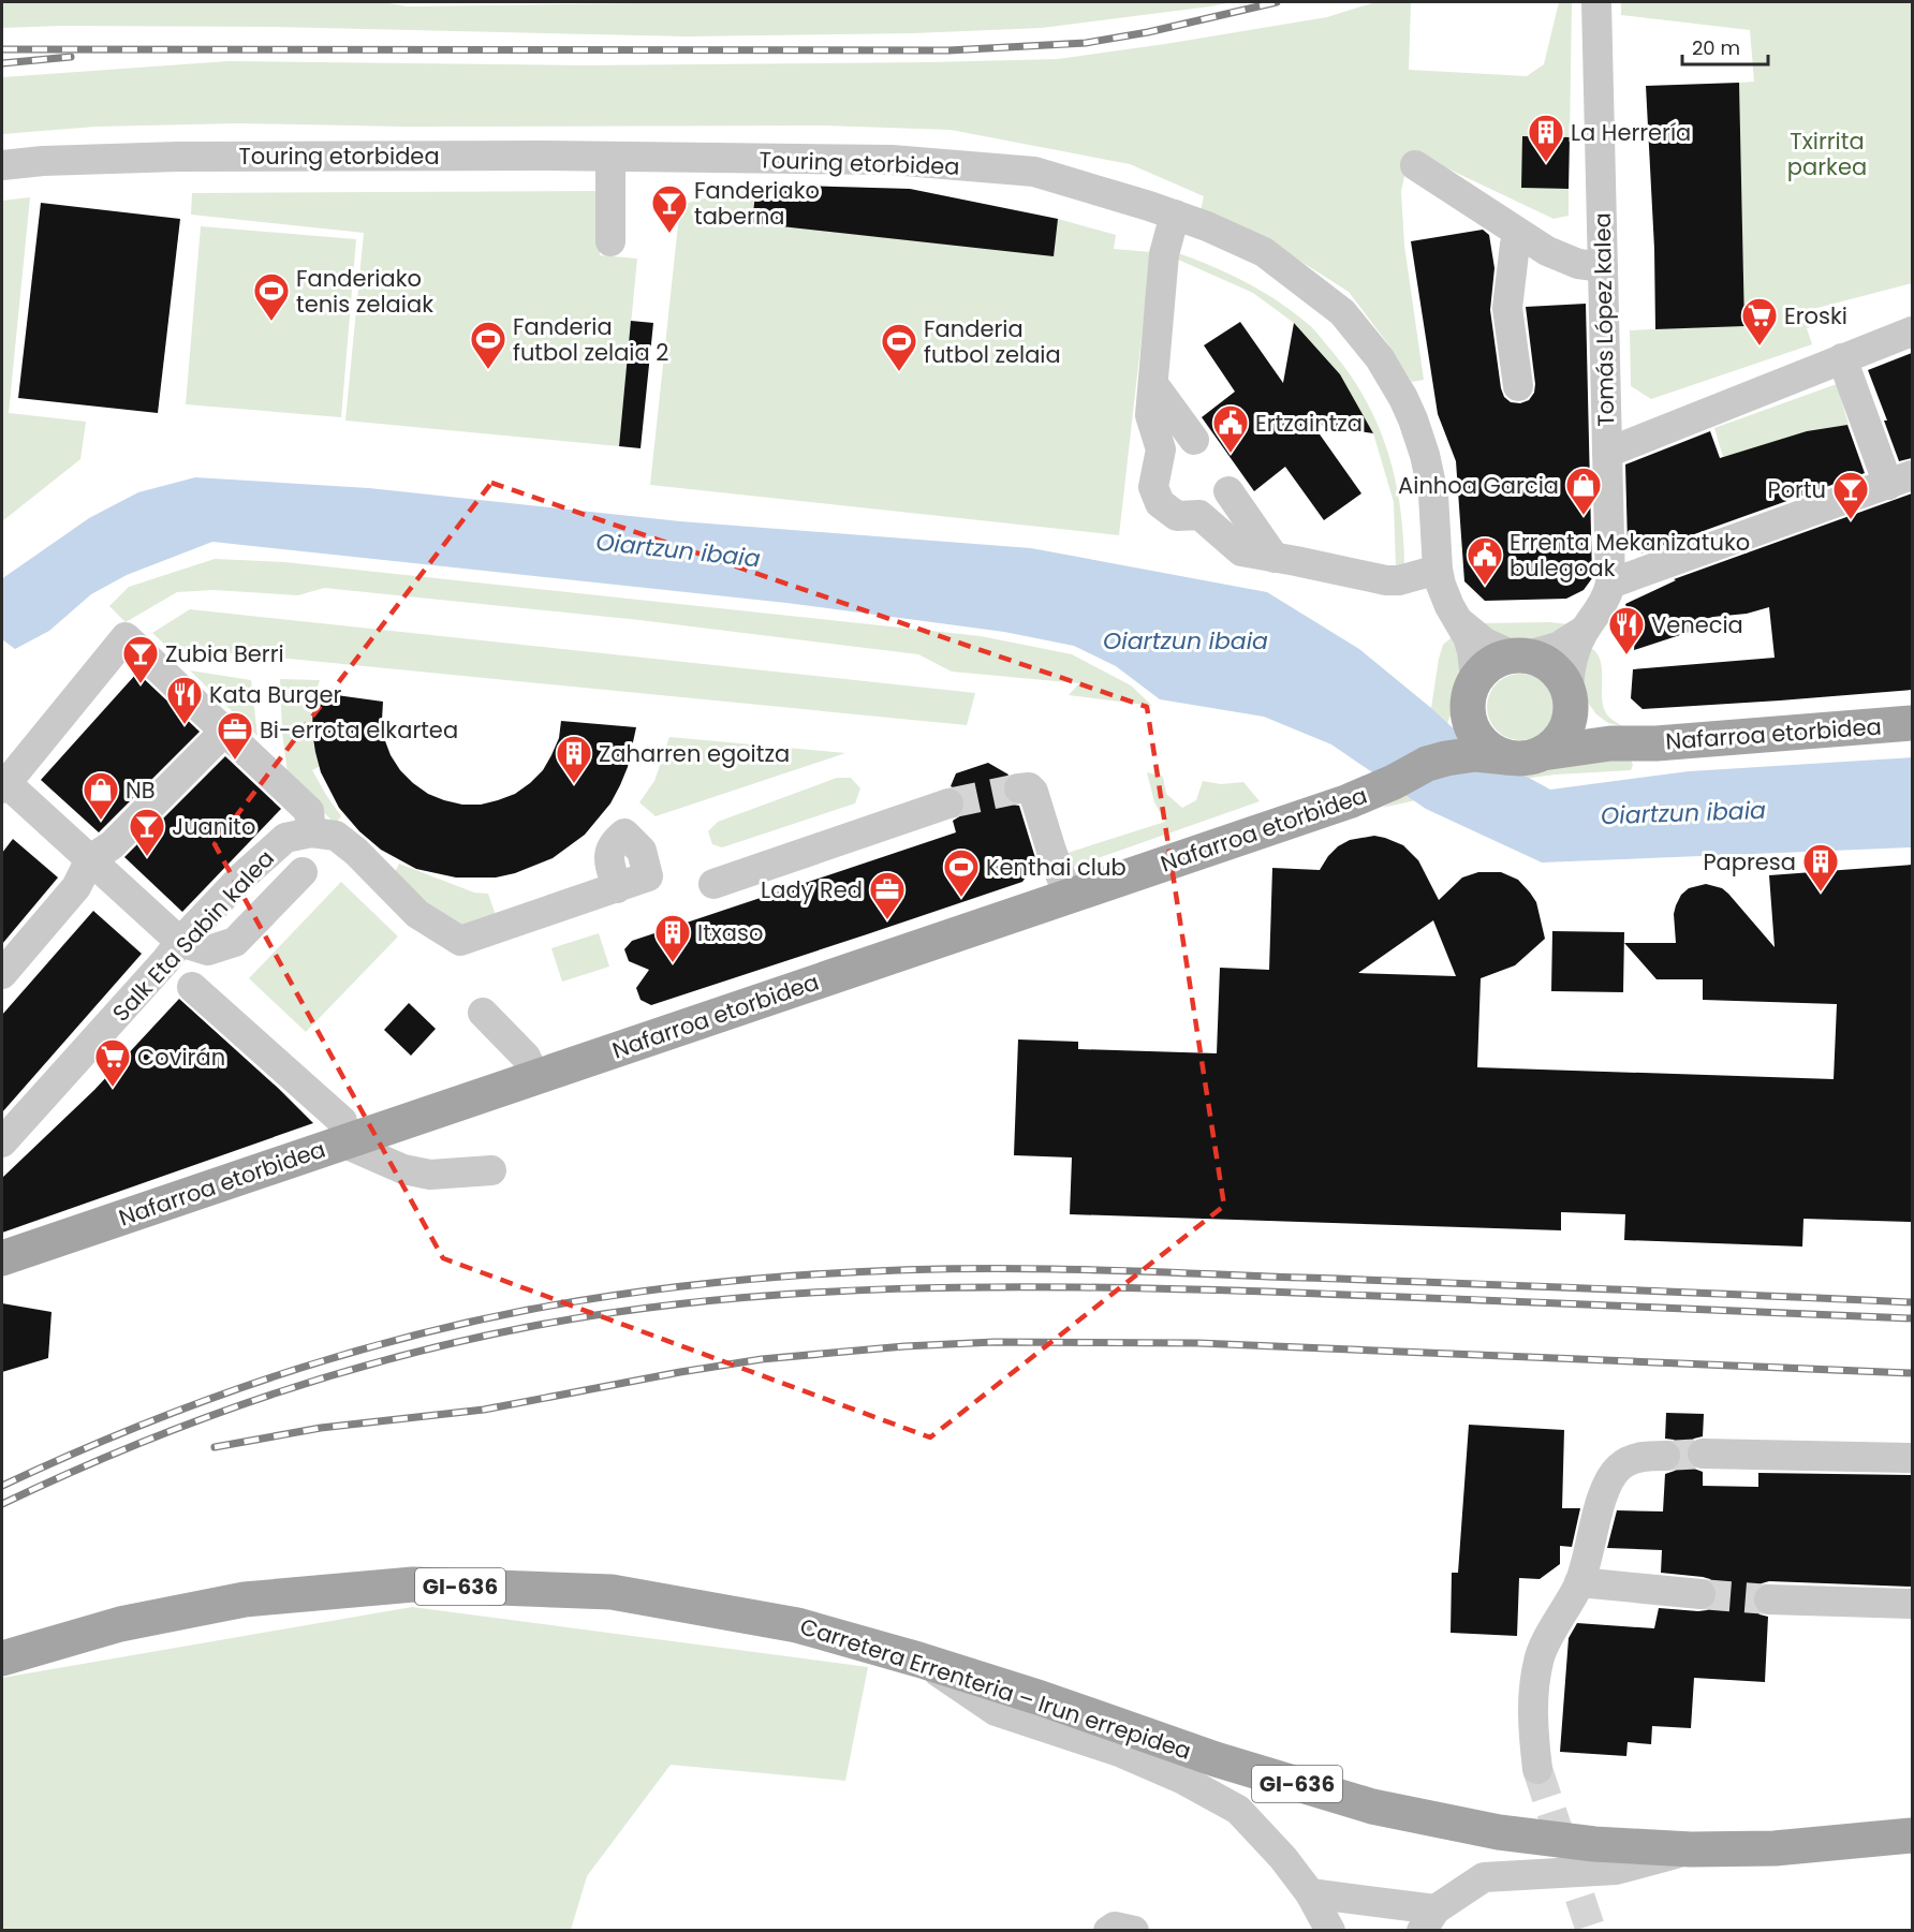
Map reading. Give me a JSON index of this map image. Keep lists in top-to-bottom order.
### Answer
{
  "streets": {
    "main road": ["Nafarroa etorbidea", "GI-636", "Carretera Errenteria – Irun errepidea"],
    "street": ["Touring etorbidea", "Tomás López kalea", "Salk Eta Sabin kalea"]
  },
  "crossings": [
    ["Touring etorbidea", "Tomás López kalea"],
    ["Touring etorbidea", "Nafarroa etorbidea"],
    ["Tomás López kalea", "Nafarroa etorbidea"]
  ],
  "water": ["Oiartzun ibaia"],
  "parks": ["Txirrita parkea"],
  "places": {
    "building": [
      "La Herrería",
      "Zaharren egoitza",
      "Papresa",
      "Itxaso"
    ],
    "bar": [
      "Fanderiako taberna",
      "Portu",
      "Zubia Berri",
      "Juanito"
    ],
    "sports": [
      "Fanderiako tenis zelaiak",
      "Fanderia futbol zelaia 2",
      "Fanderia futbol zelaia",
      "Kenthai club"
    ],
    "supermarket": ["Eroski", "Covirán"],
    "public building": ["Ertzaintza", "Errenta Mekanizatuko bulegoak"],
    "shop": ["Ainhoa Garcia", "NB"],
    "restaurant": ["Venecia", "Kata Burger"],
    "office": ["Bi-errota elkartea", "Lady Red"]
  },
  "scale_bar": "20 m"
}
